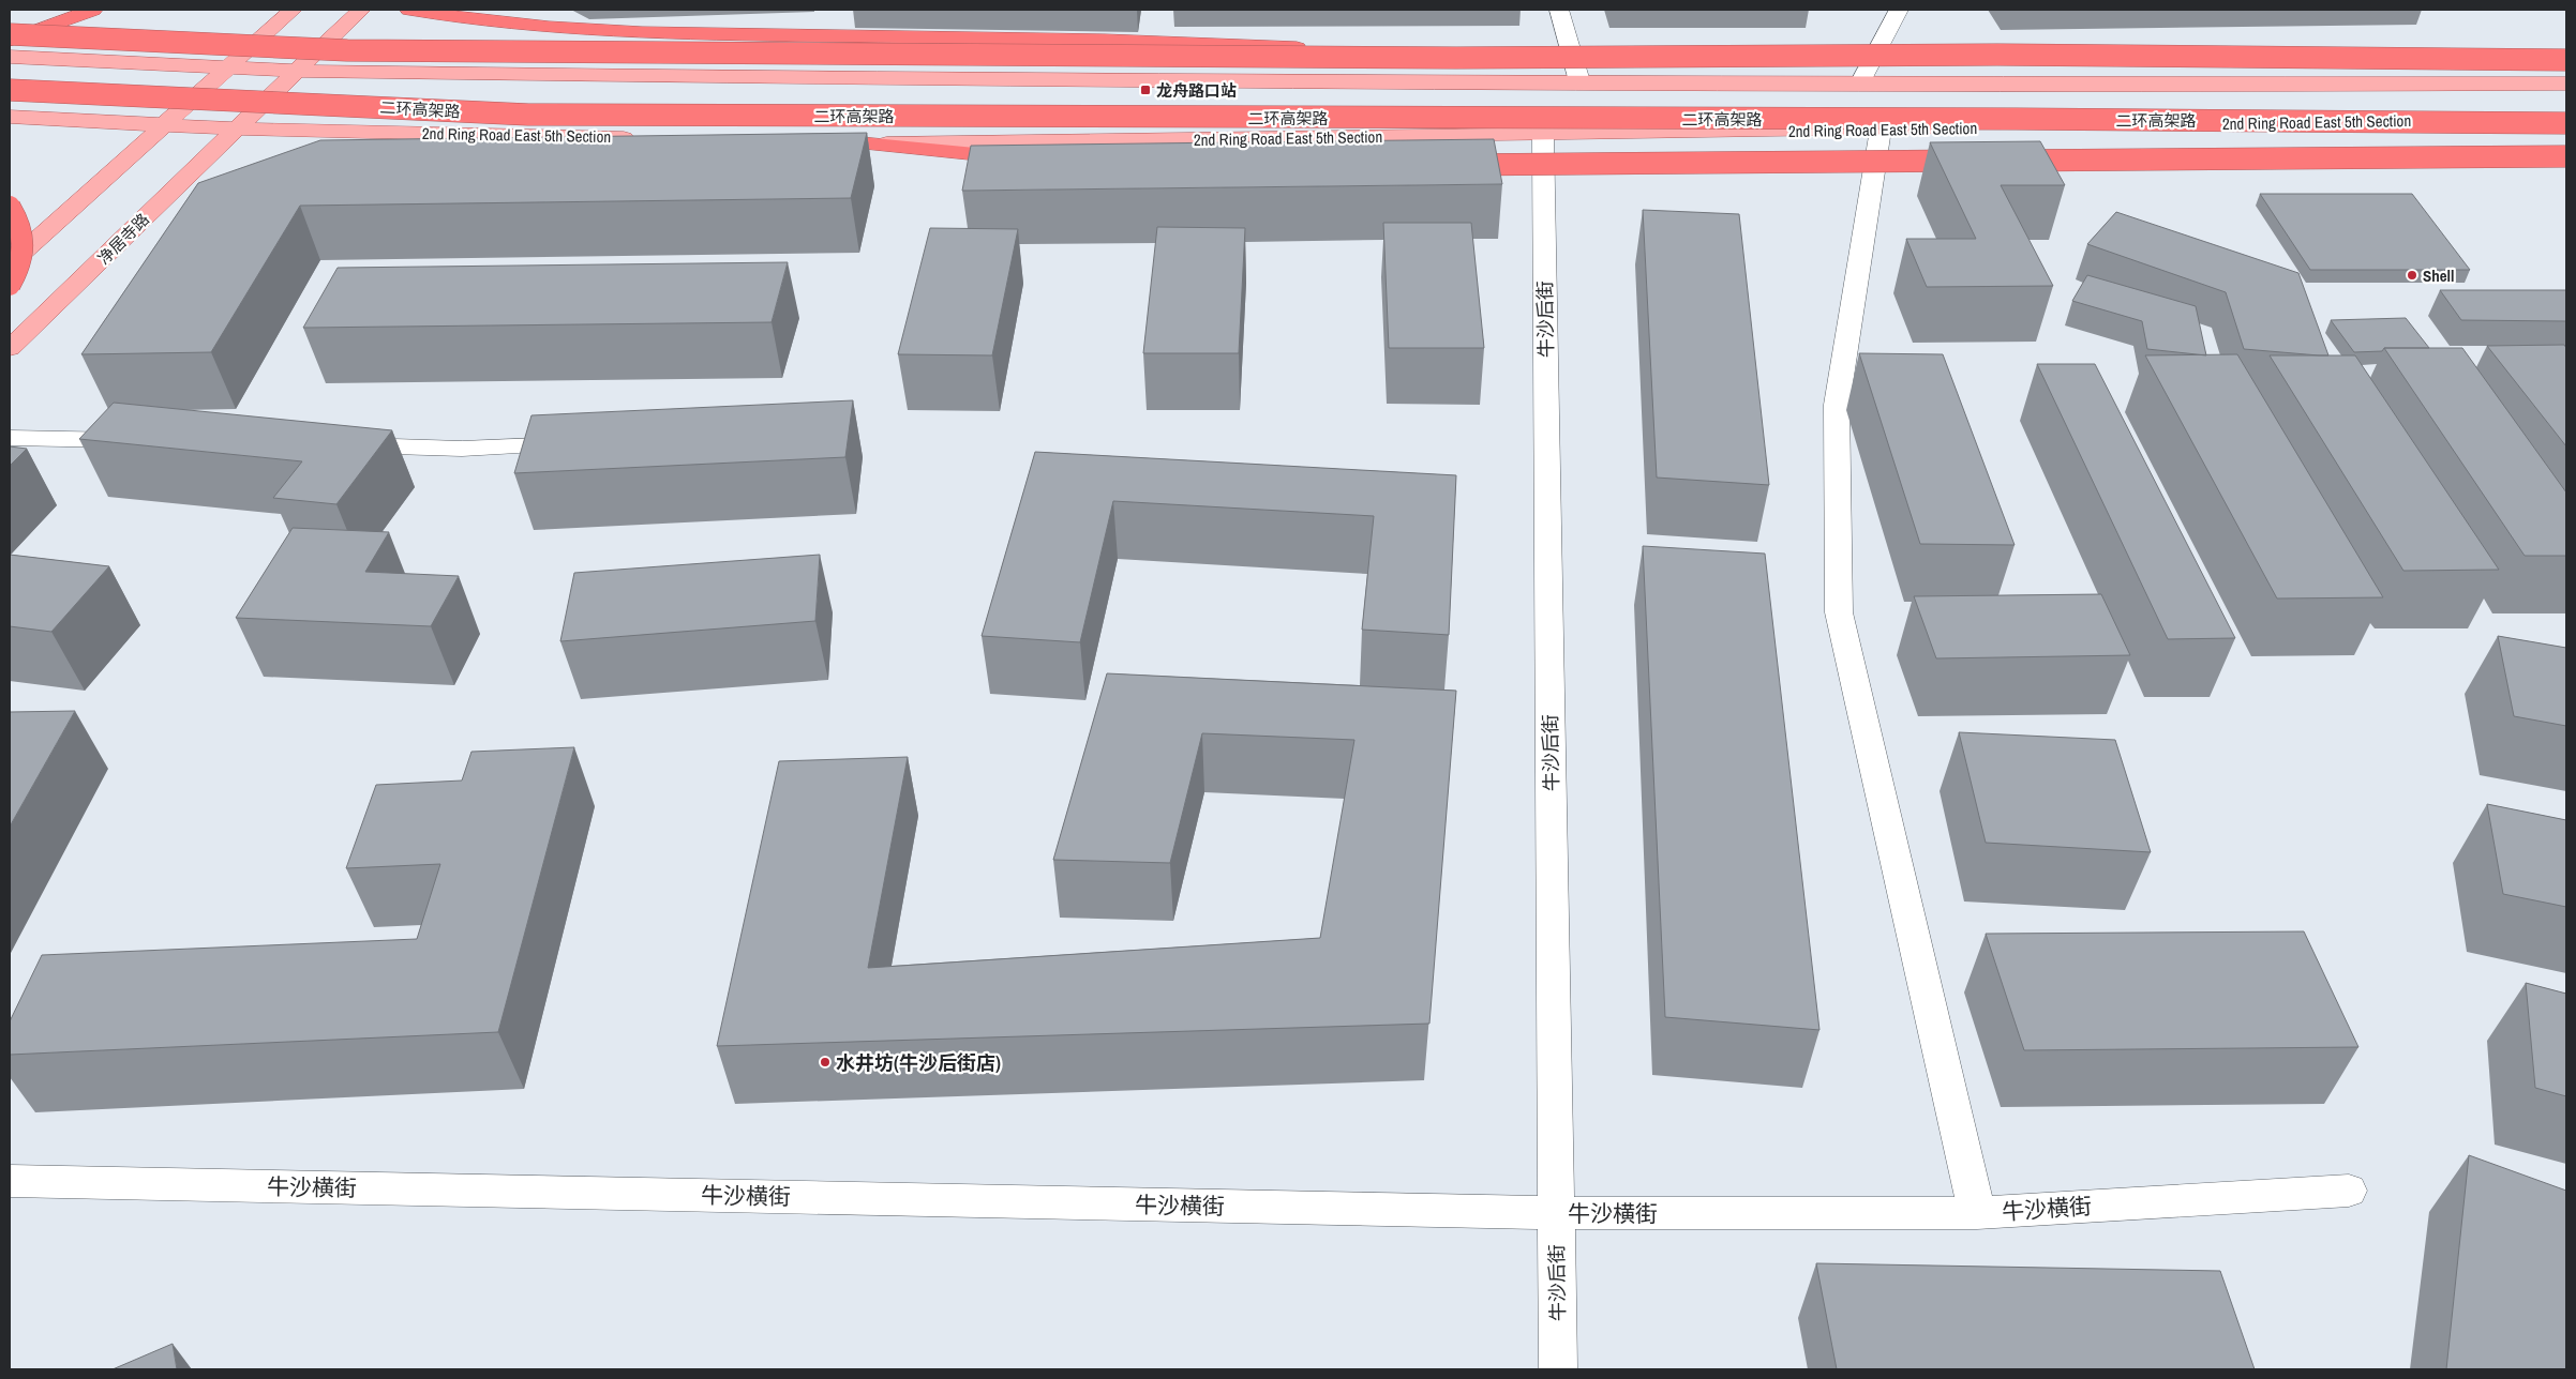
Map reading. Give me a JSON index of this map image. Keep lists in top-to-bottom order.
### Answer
{
  "streets": {
    "highway": ["二环高架路"],
    "main road": ["2nd Ring Road East 5th Section", "净居寺路"],
    "street": ["牛沙后街", "牛沙横街"]
  },
  "crossings": [
    ["2nd Ring Road East 5th Section", "净居寺路"],
    ["2nd Ring Road East 5th Section", "牛沙后街"],
    ["牛沙后街", "牛沙横街"]
  ],
  "places": {
    "transit": ["龙舟路口站"],
    "other": ["Shell", "水井坊(牛沙后街店)"]
  }
}
